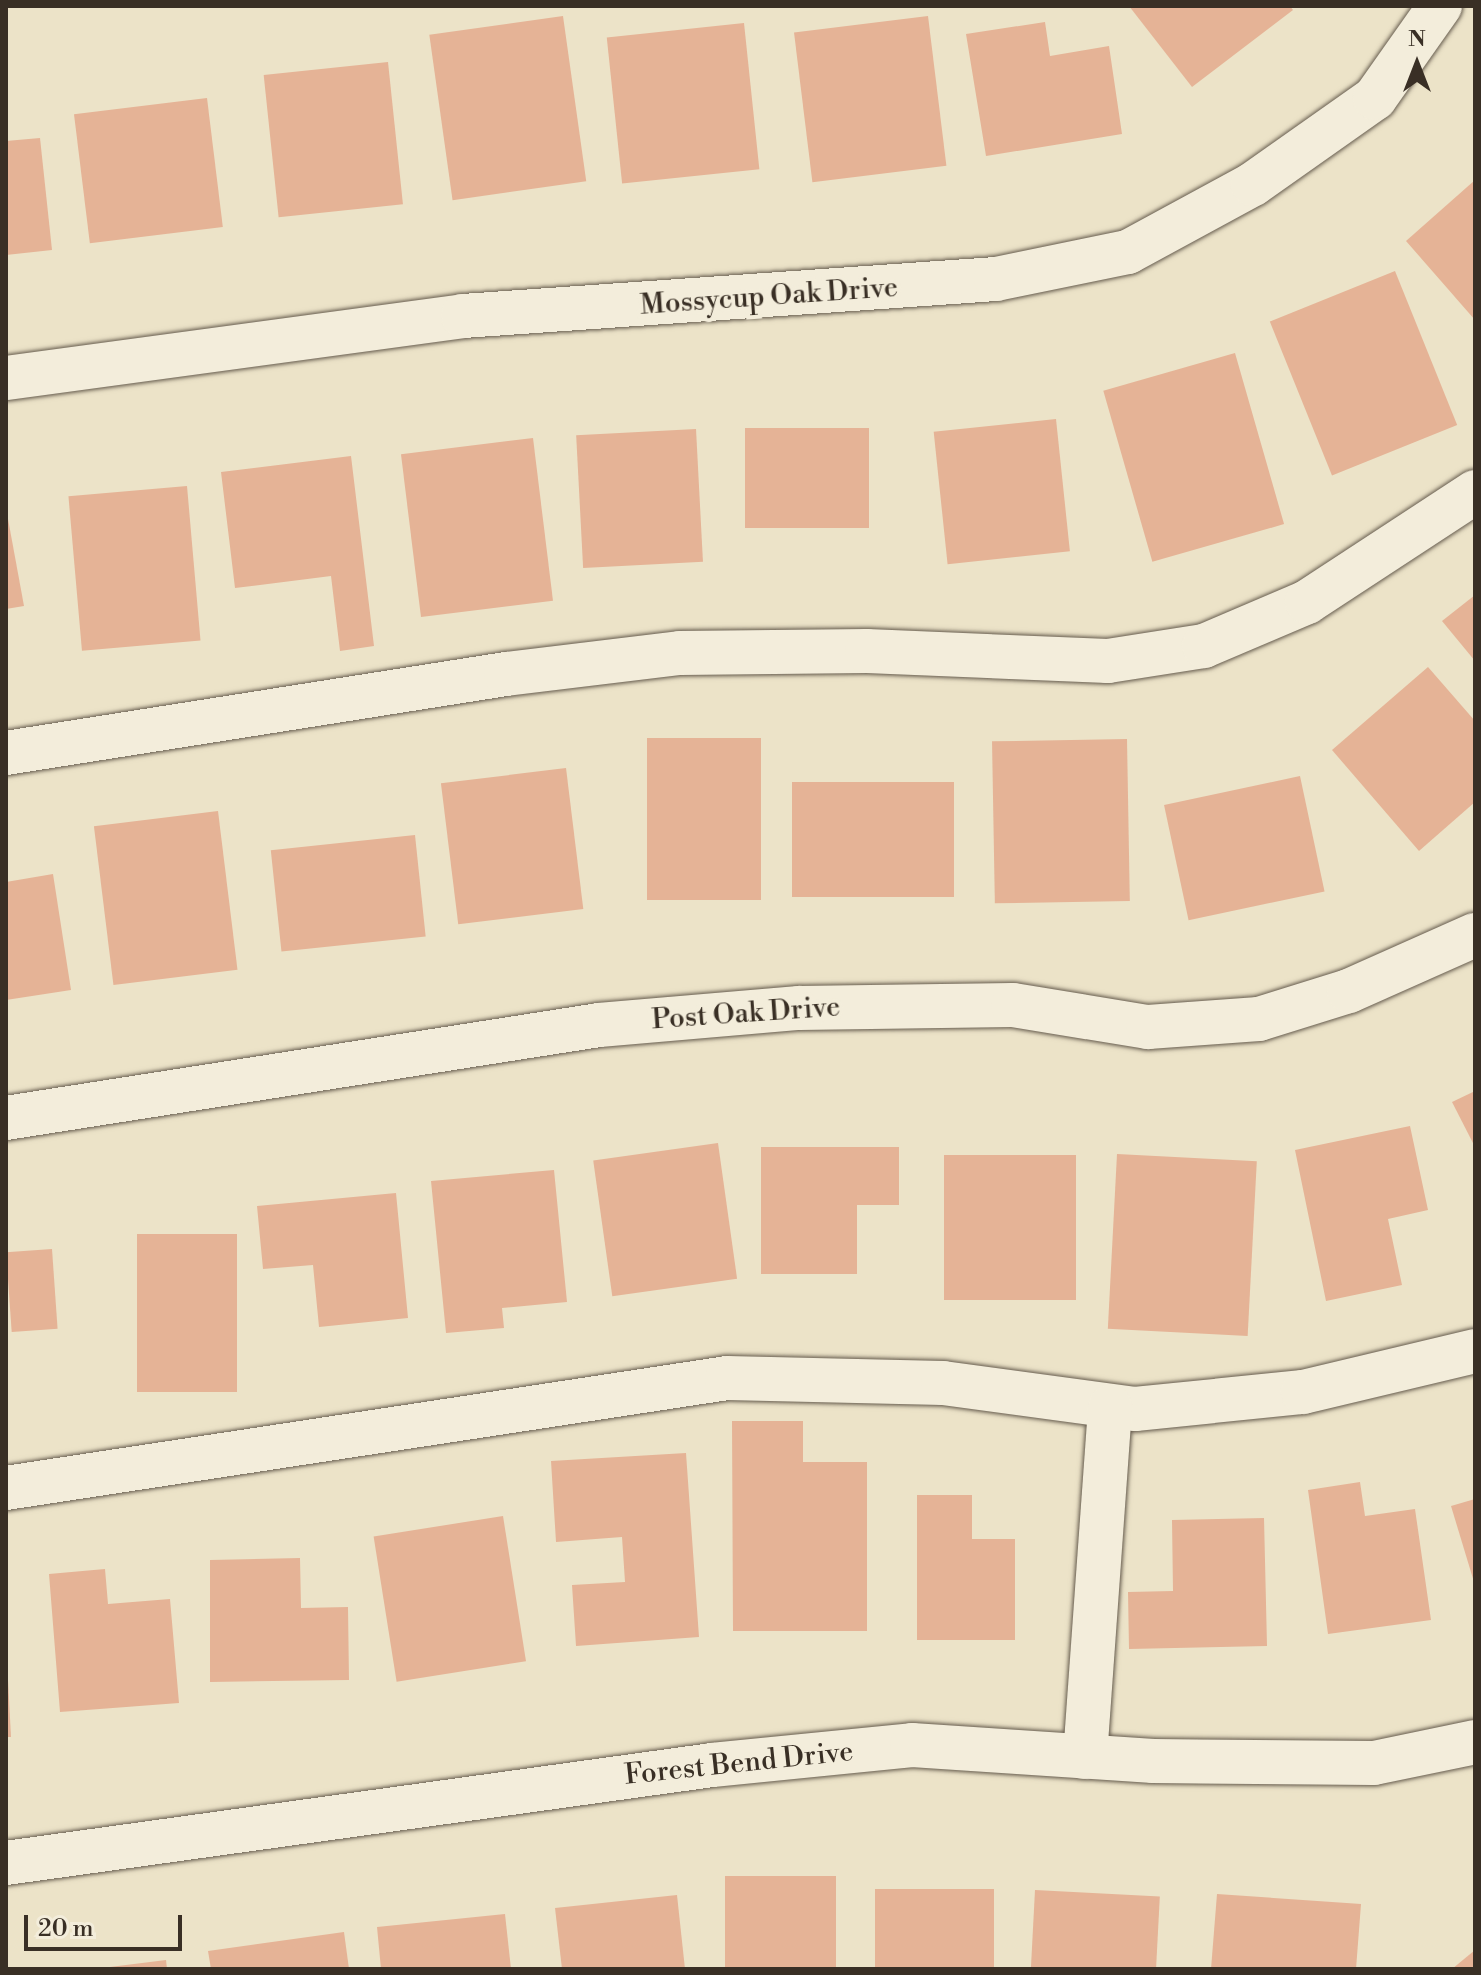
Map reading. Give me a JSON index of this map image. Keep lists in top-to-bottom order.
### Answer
{
  "streets": {
    "street": ["Mossycup Oak Drive", "Post Oak Drive", "Forest Bend Drive"]
  },
  "scale_bar": "20 m",
  "north": "top"
}
